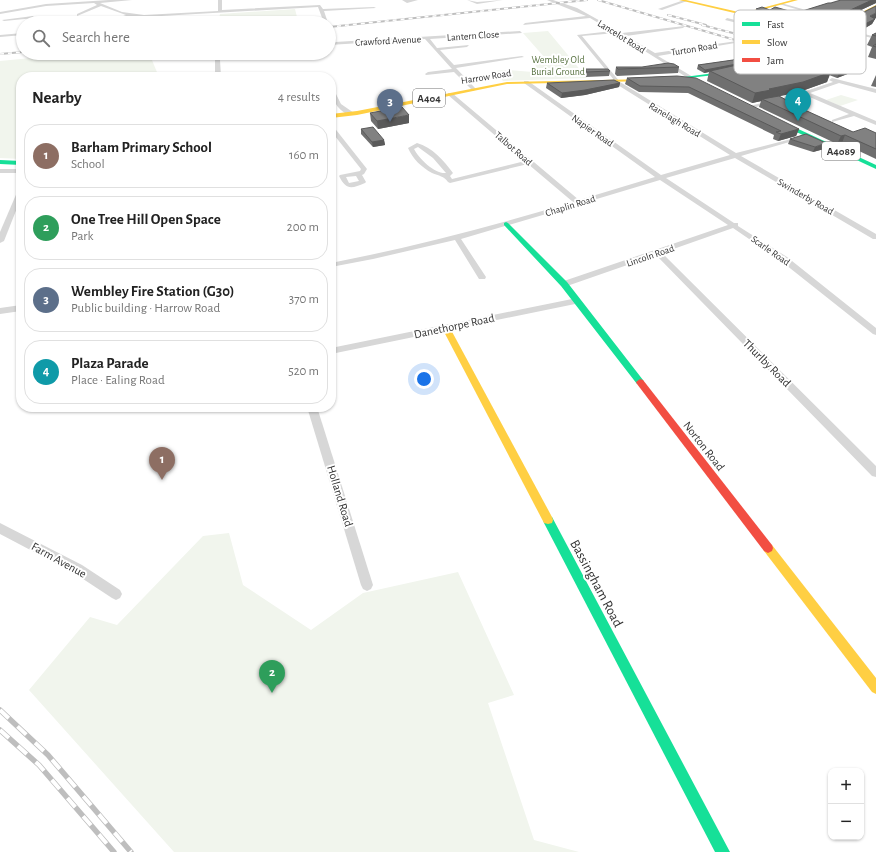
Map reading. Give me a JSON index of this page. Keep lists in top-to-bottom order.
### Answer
{
  "streets": {
    "main road": [
      "Harrow Road",
      "A404",
      "A4089",
      "Norton Road",
      "Bassingham Road"
    ],
    "street": [
      "Lantern Close",
      "Lancelot Road",
      "Crawford Avenue",
      "Turton Road",
      "Ranelagh Road",
      "Napier Road",
      "Talbot Road",
      "Swinderby Road",
      "Chaplin Road",
      "Scarle Road",
      "Lincoln Road",
      "Danethorpe Road",
      "Thurlby Road",
      "Holland Road",
      "Farm Avenue"
    ]
  },
  "crossings": [
    ["Lantern Close", "Crawford Avenue"],
    ["Lancelot Road", "Turton Road"],
    ["Lancelot Road", "A404"],
    ["Lancelot Road", "Ranelagh Road"],
    ["Crawford Avenue", "Harrow Road"],
    ["Harrow Road", "A404"],
    ["Harrow Road", "Napier Road"],
    ["Harrow Road", "Talbot Road"],
    ["A404", "Ranelagh Road"],
    ["A404", "Napier Road"],
    ["Ranelagh Road", "Swinderby Road"],
    ["Ranelagh Road", "Chaplin Road"],
    ["Napier Road", "Chaplin Road"],
    ["Napier Road", "Scarle Road"],
    ["Talbot Road", "Chaplin Road"],
    ["A4089", "Chaplin Road"],
    ["Swinderby Road", "Chaplin Road"],
    ["Chaplin Road", "Scarle Road"],
    ["Chaplin Road", "Norton Road"],
    ["Scarle Road", "Lincoln Road"],
    ["Lincoln Road", "Thurlby Road"],
    ["Lincoln Road", "Norton Road"],
    ["Danethorpe Road", "Norton Road"],
    ["Danethorpe Road", "Bassingham Road"]
  ],
  "parks": ["Wembley Old Burial Ground"],
  "legend": ["Fast", "Slow", "Jam"],
  "page": {
    "search": "Search here",
    "heading": ["Nearby", "4 results"],
    "pins": [
      "4",
      "3",
      "1",
      "2"
    ],
    "list": [
      {
        "mark": "1",
        "name": "Barham Primary School",
        "note": "School",
        "value": "160 m"
      },
      {
        "mark": "2",
        "name": "One Tree Hill Open Space",
        "note": "Park",
        "value": "200 m"
      },
      {
        "mark": "3",
        "name": "Wembley Fire Station (G30)",
        "note": "Public building · Harrow Road",
        "value": "370 m"
      },
      {
        "mark": "4",
        "name": "Plaza Parade",
        "note": "Place · Ealing Road",
        "value": "520 m"
      }
    ],
    "map_buttons": ["+", "−"]
  }
}
